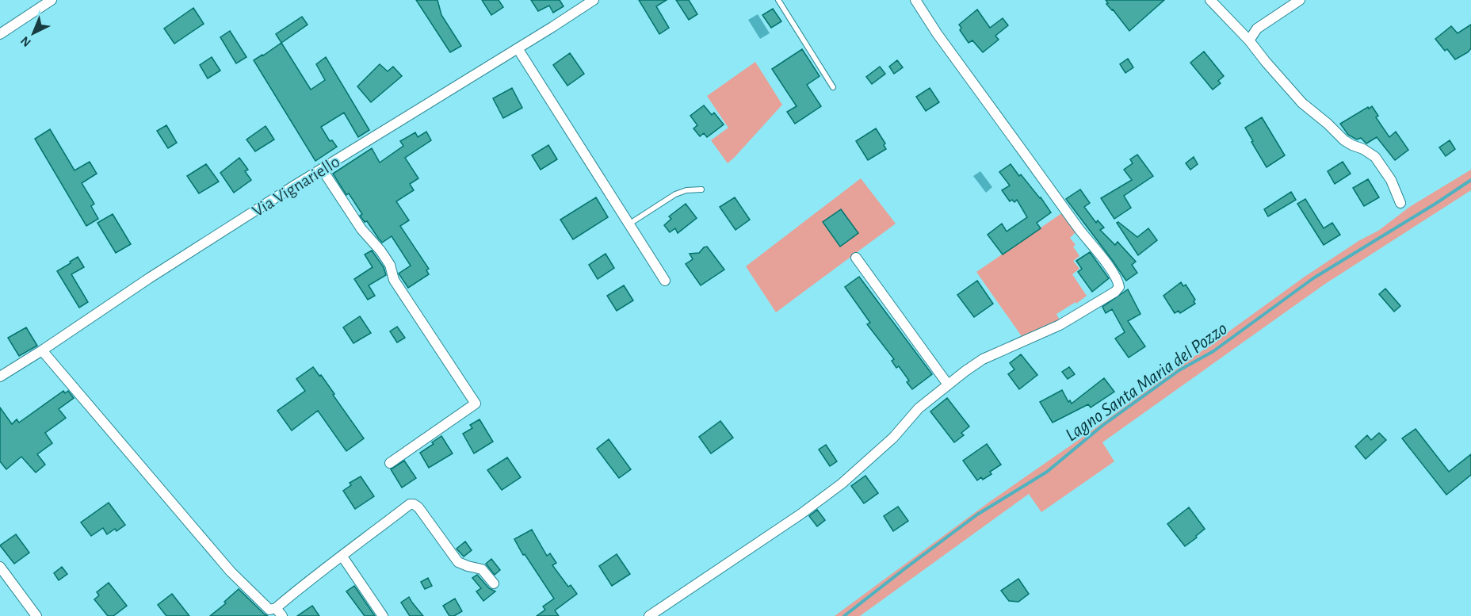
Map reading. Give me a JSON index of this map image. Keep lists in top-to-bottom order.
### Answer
{
  "streets": {
    "street": ["Via Vignariello"]
  },
  "water": ["Lagno Santa Maria del Pozzo"],
  "north": "bottom left"
}
